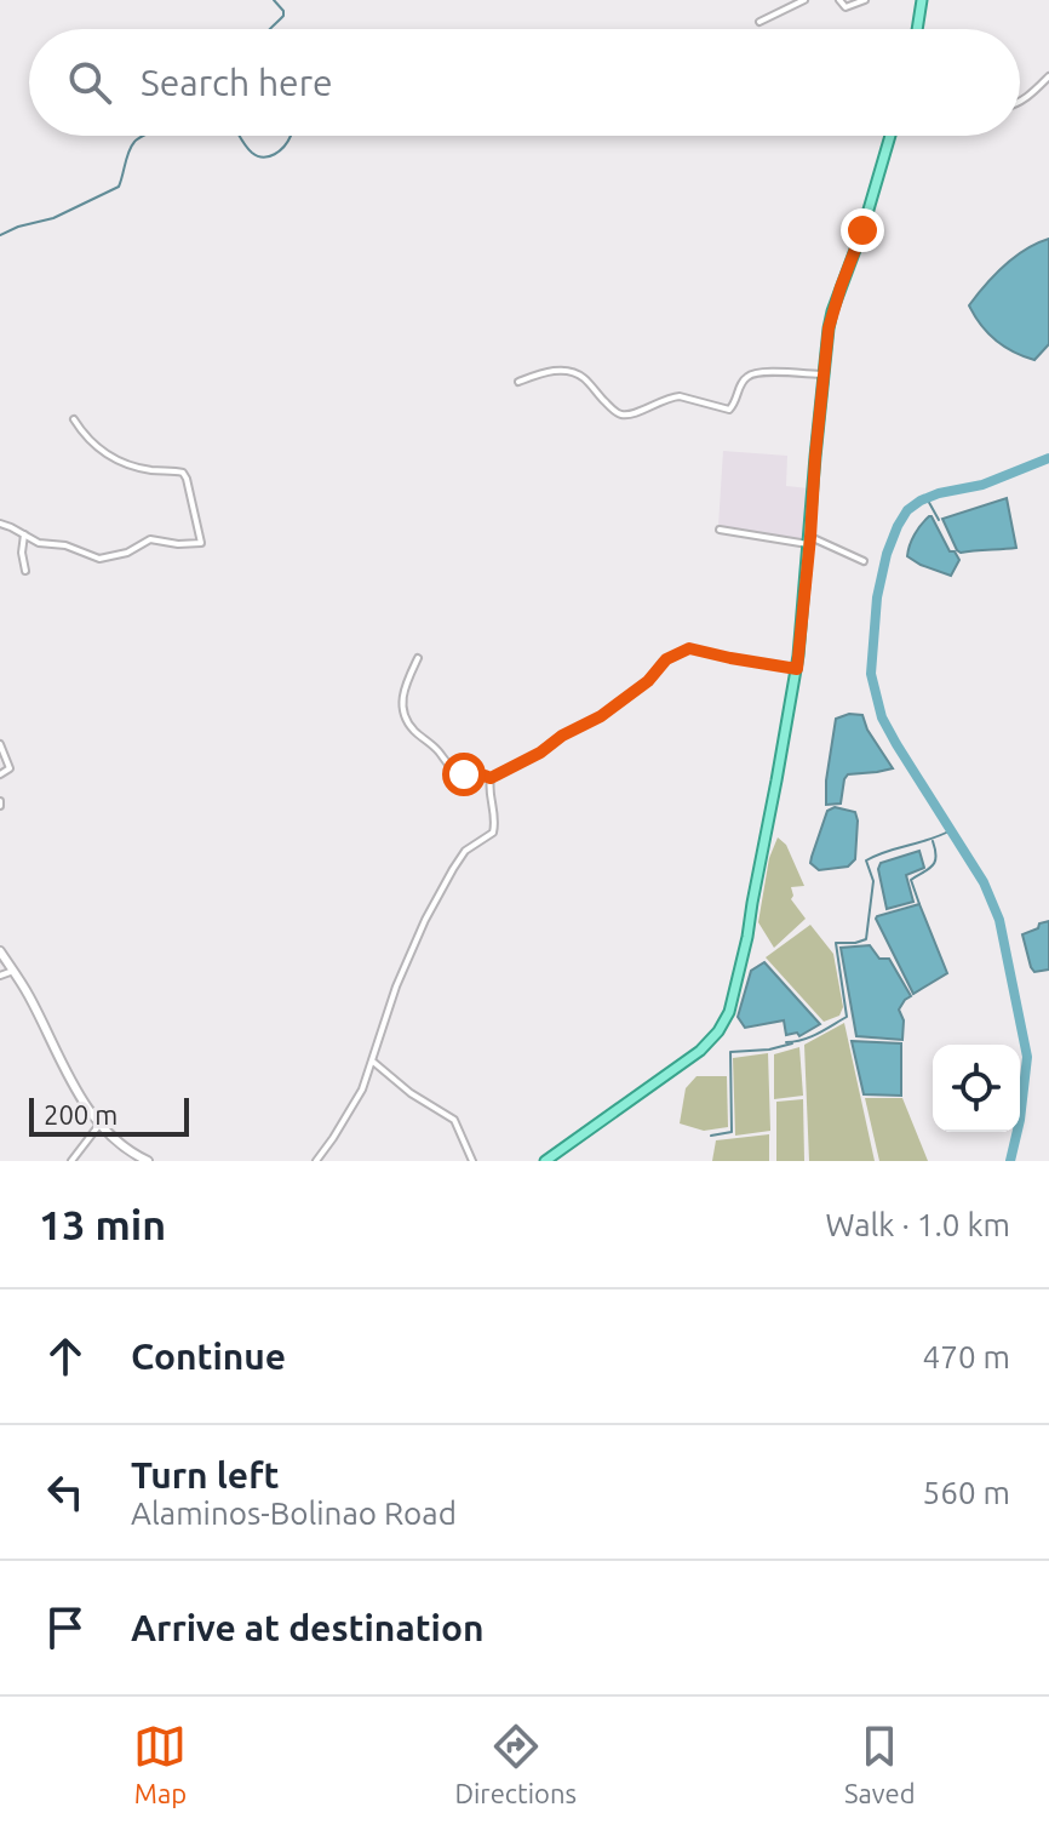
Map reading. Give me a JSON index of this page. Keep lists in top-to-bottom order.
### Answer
{
  "scale_bar": "200 m",
  "page": {
    "search": "Search here",
    "scale": "200 m",
    "heading": ["13 min", "Walk · 1.0 km"],
    "list": [
      ["Continue", "470 m"],
      ["Turn left", "Alaminos-Bolinao Road", "560 m"],
      "Arrive at destination"
    ],
    "nav": ["Map", "Directions", "Saved"]
  }
}
